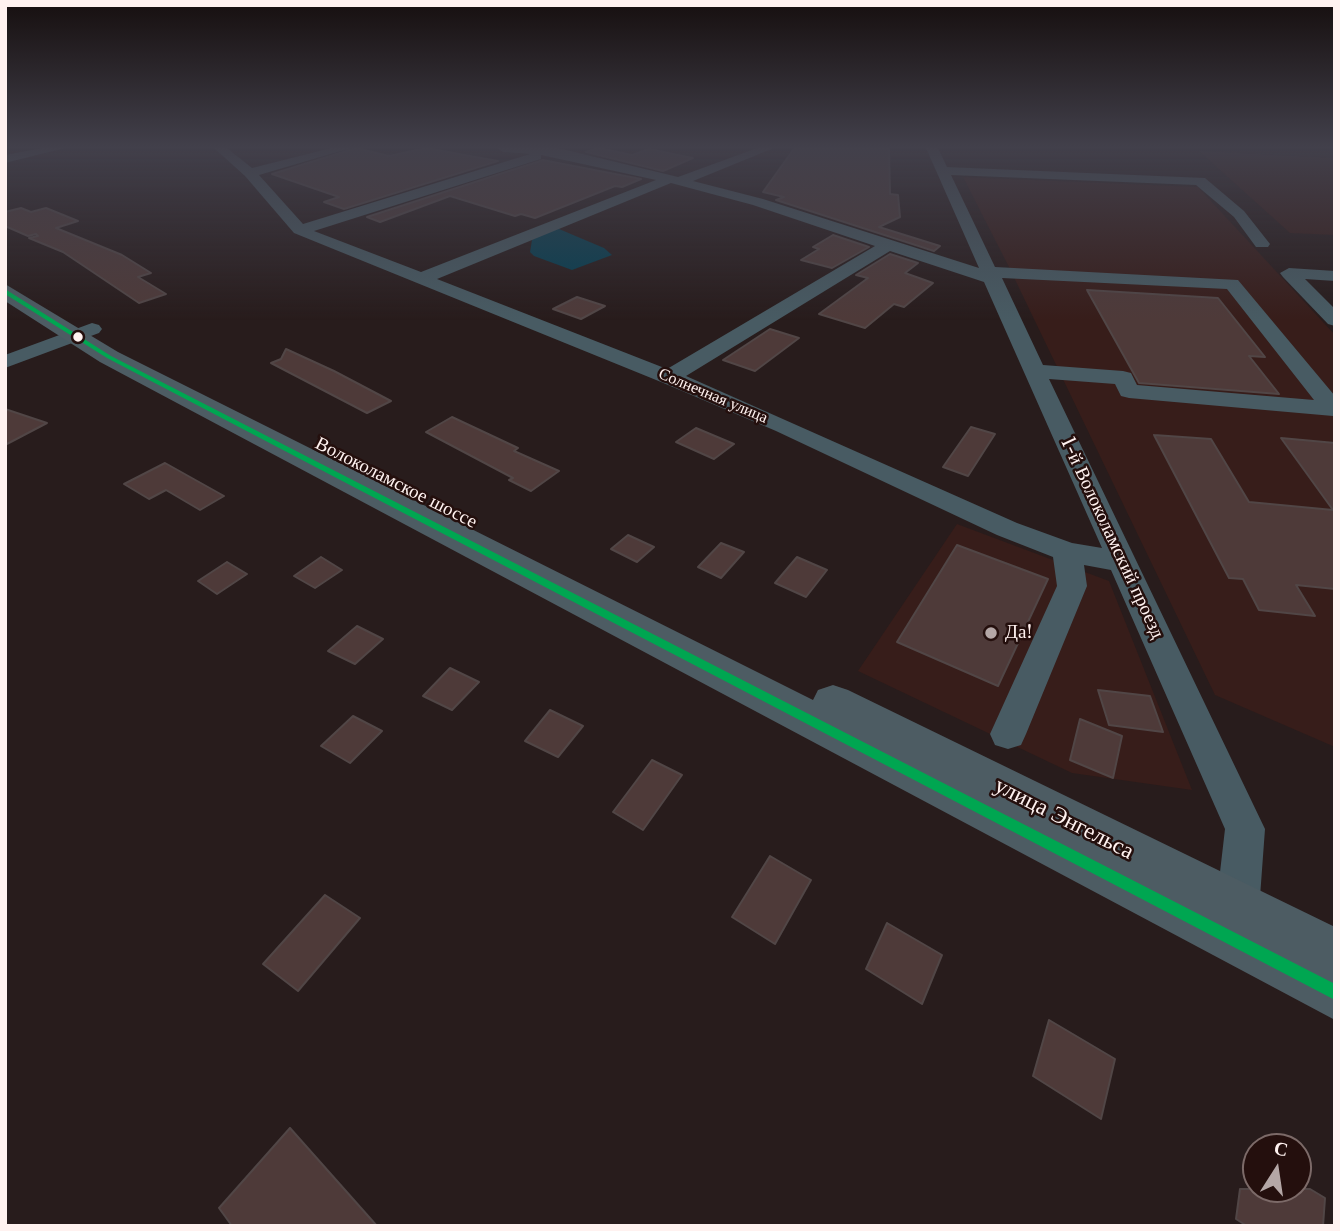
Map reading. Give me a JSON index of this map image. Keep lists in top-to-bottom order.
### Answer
{
  "streets": {
    "main road": ["Волоколамское шоссе", "улица Энгельса"],
    "street": ["Солнечная улица", "1-й Волоколамский проезд"]
  },
  "crossings": [
    ["Солнечная улица", "1-й Волоколамский проезд"],
    ["Волоколамское шоссе", "улица Энгельса"],
    ["1-й Волоколамский проезд", "улица Энгельса"]
  ],
  "places": ["Да!"],
  "north": "top"
}
